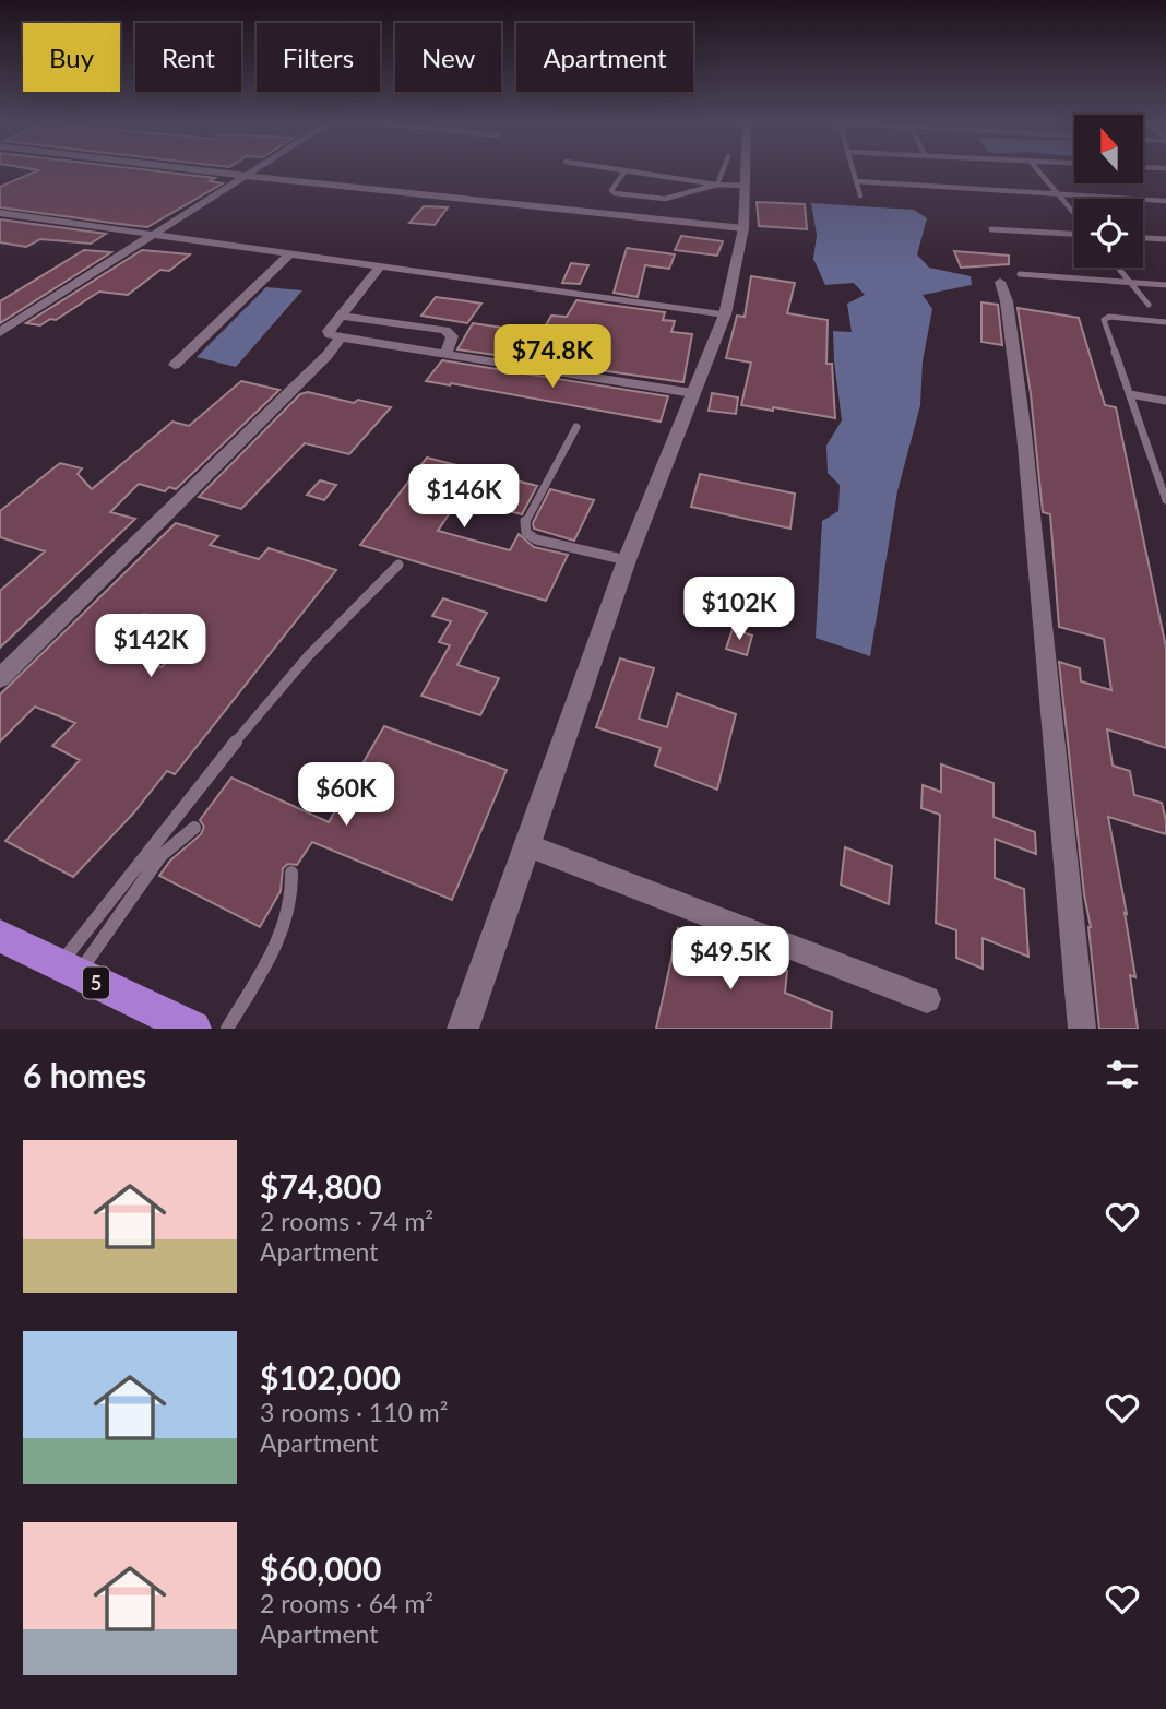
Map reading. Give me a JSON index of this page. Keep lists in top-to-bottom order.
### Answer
{
  "streets": {
    "highway": ["5"]
  },
  "north": "top",
  "page": {
    "chip": [
      "Buy",
      "Rent",
      "Filters",
      "New",
      "Apartment"
    ],
    "price": [
      "$74.8K",
      "$146K",
      "$102K",
      "$142K",
      "$60K",
      "$49.5K"
    ],
    "heading": "6 homes",
    "list": [
      {
        "name": "$74,800",
        "note": "2 rooms · 74 m² · Apartment"
      },
      {
        "name": "$102,000",
        "note": "3 rooms · 110 m² · Apartment"
      },
      {
        "name": "$60,000",
        "note": "2 rooms · 64 m² · Apartment"
      }
    ]
  }
}
